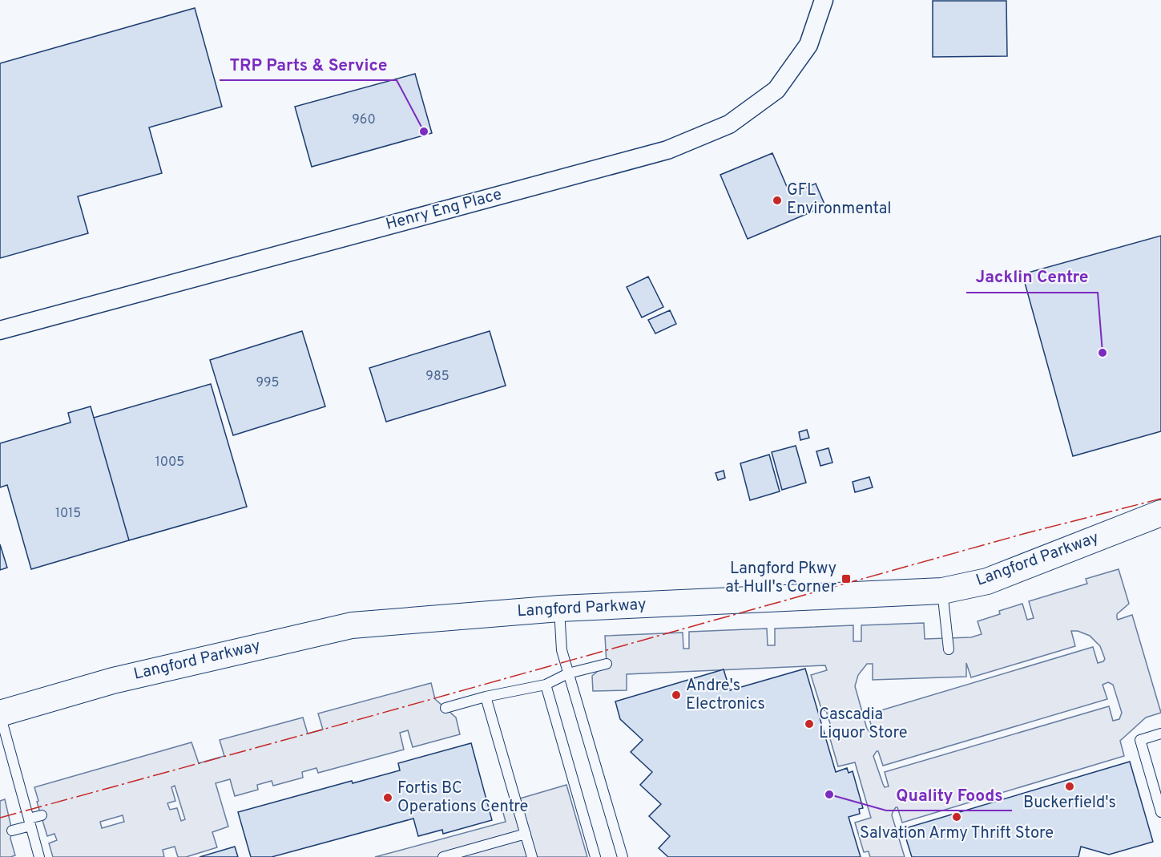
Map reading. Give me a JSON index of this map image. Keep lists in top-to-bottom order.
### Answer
{
  "streets": {
    "main road": ["Langford Parkway"],
    "street": ["Henry Eng Place"]
  },
  "places": {
    "other": [
      "TRP Parts & Service",
      "GFL Environmental",
      "Jacklin Centre",
      "Andre's Electronics",
      "Cascadia Liquor Store",
      "Buckerfield's",
      "Quality Foods",
      "Fortis BC Operations Centre",
      "Salvation Army Thrift Store"
    ],
    "transit": ["Langford Pkwy at Hull's Corner"]
  },
  "house_numbers": [
    "960",
    "985",
    "995",
    "1005",
    "1015"
  ]
}
